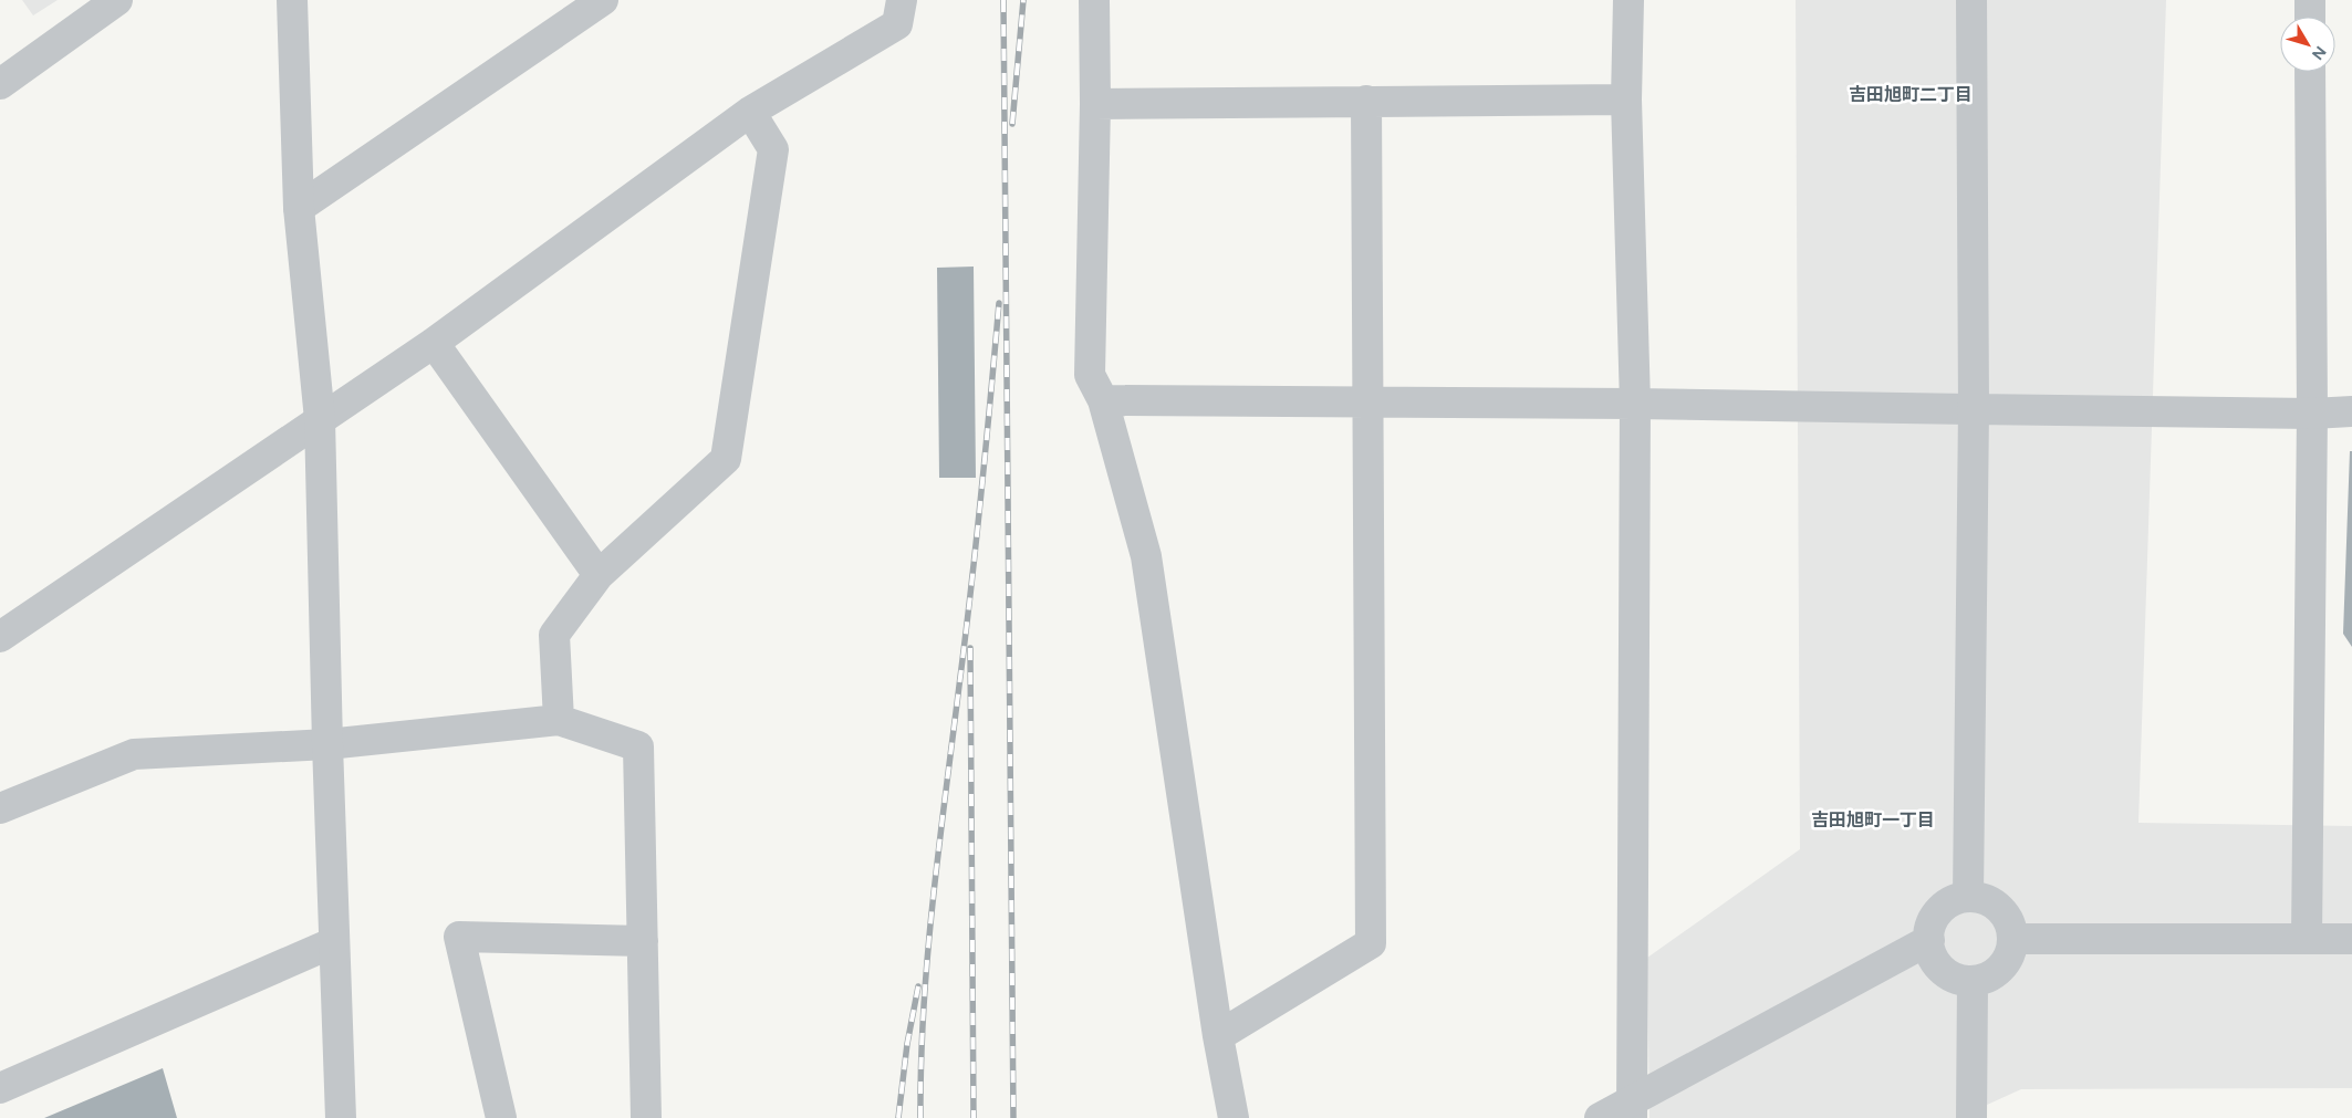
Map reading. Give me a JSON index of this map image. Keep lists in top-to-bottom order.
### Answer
{
  "districts": ["吉田旭町二丁目", "吉田旭町一丁目"],
  "north": "bottom right"
}
